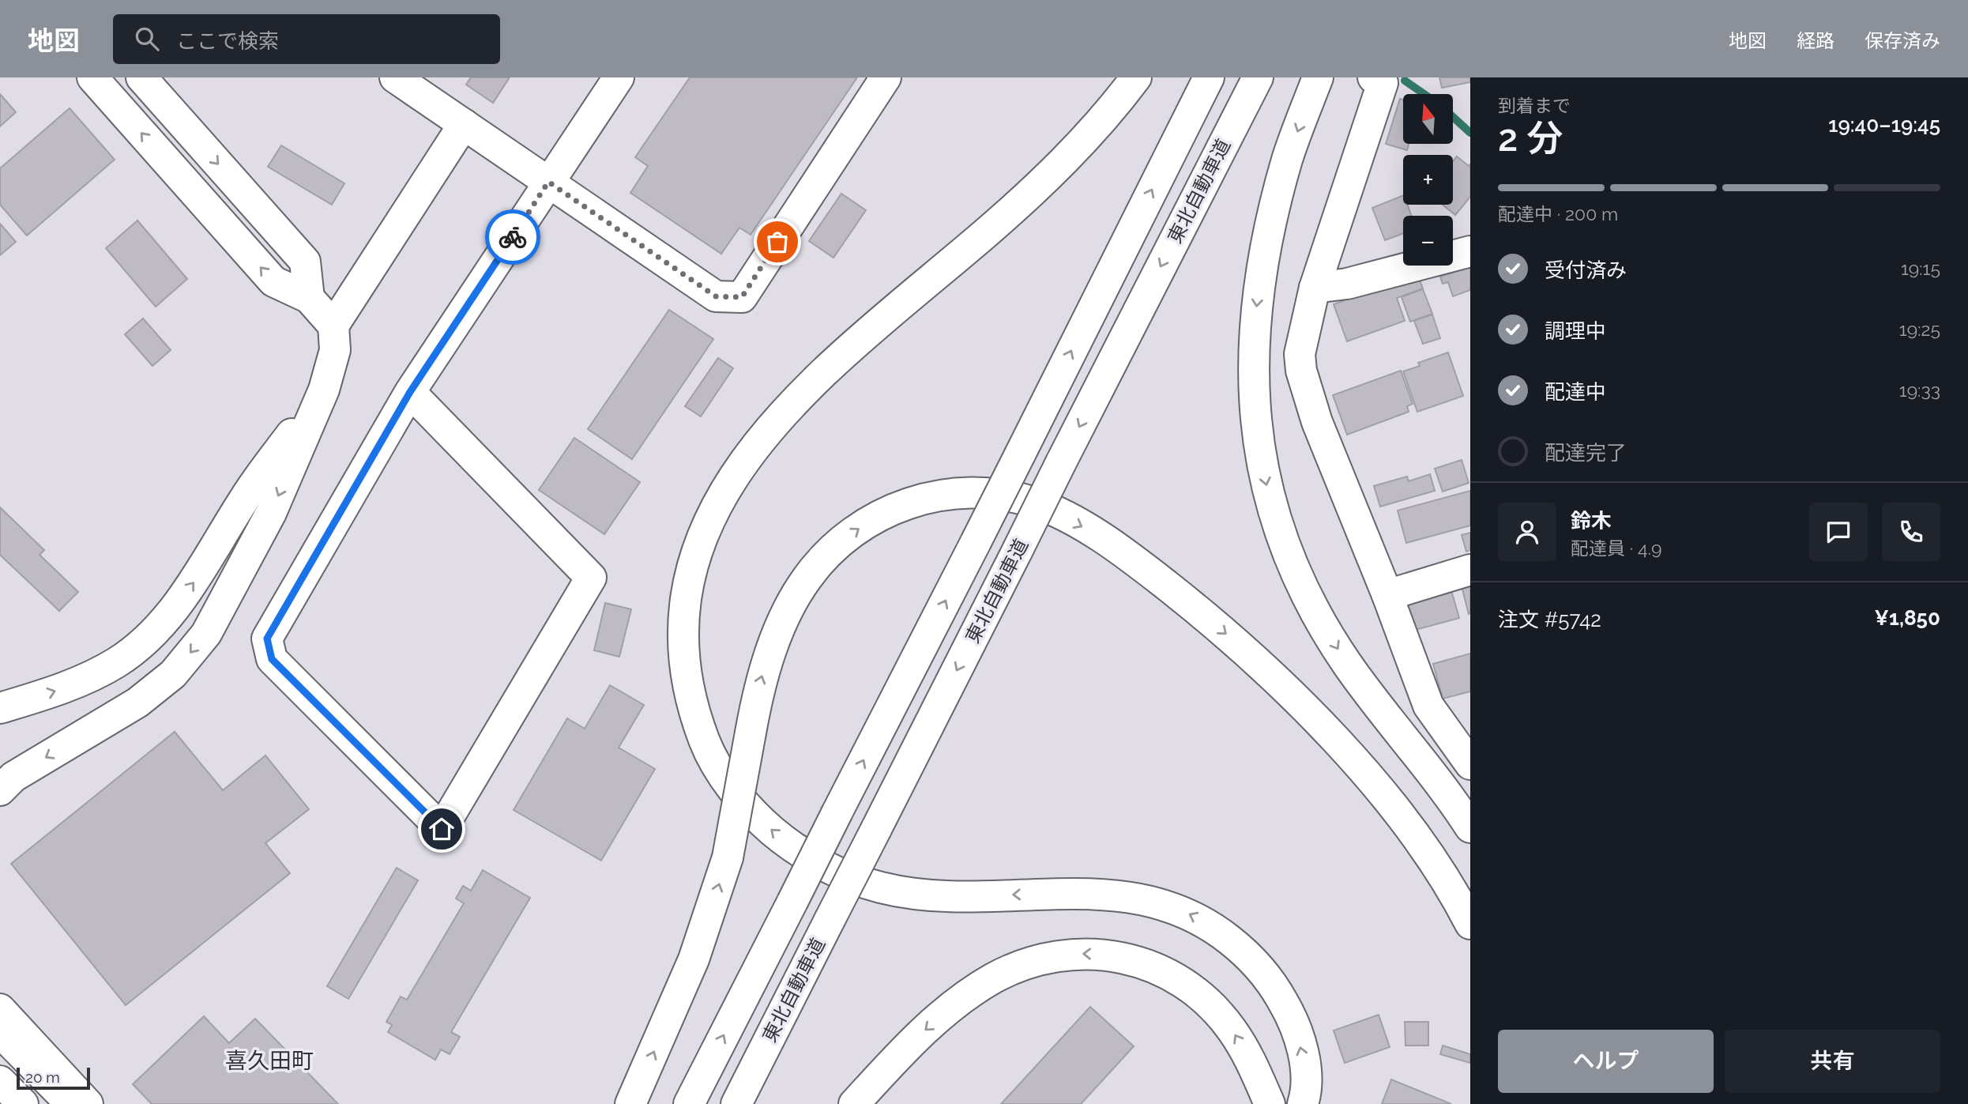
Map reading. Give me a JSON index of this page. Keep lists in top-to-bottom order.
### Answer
{
  "streets": {
    "main road": ["東北自動車道"]
  },
  "districts": ["喜久田町"],
  "scale_bar": "20 m",
  "north": "top",
  "page": {
    "header": "地図",
    "search": "ここで検索",
    "nav": ["地図", "経路", "保存済み"],
    "heading": ["2 分", "到着まで", "19:40–19:45"],
    "panel": [
      "鈴木",
      "配達員 · 4.9",
      "注文 #5742",
      "¥1,850"
    ],
    "map_buttons": ["+", "−"],
    "bar": "配達中 · 200 m",
    "list": [
      ["受付済み", "19:15"],
      ["調理中", "19:25"],
      ["配達中", "19:33"],
      "配達完了"
    ],
    "buttons": ["ヘルプ", "共有"],
    "scale": "20 m"
  }
}
